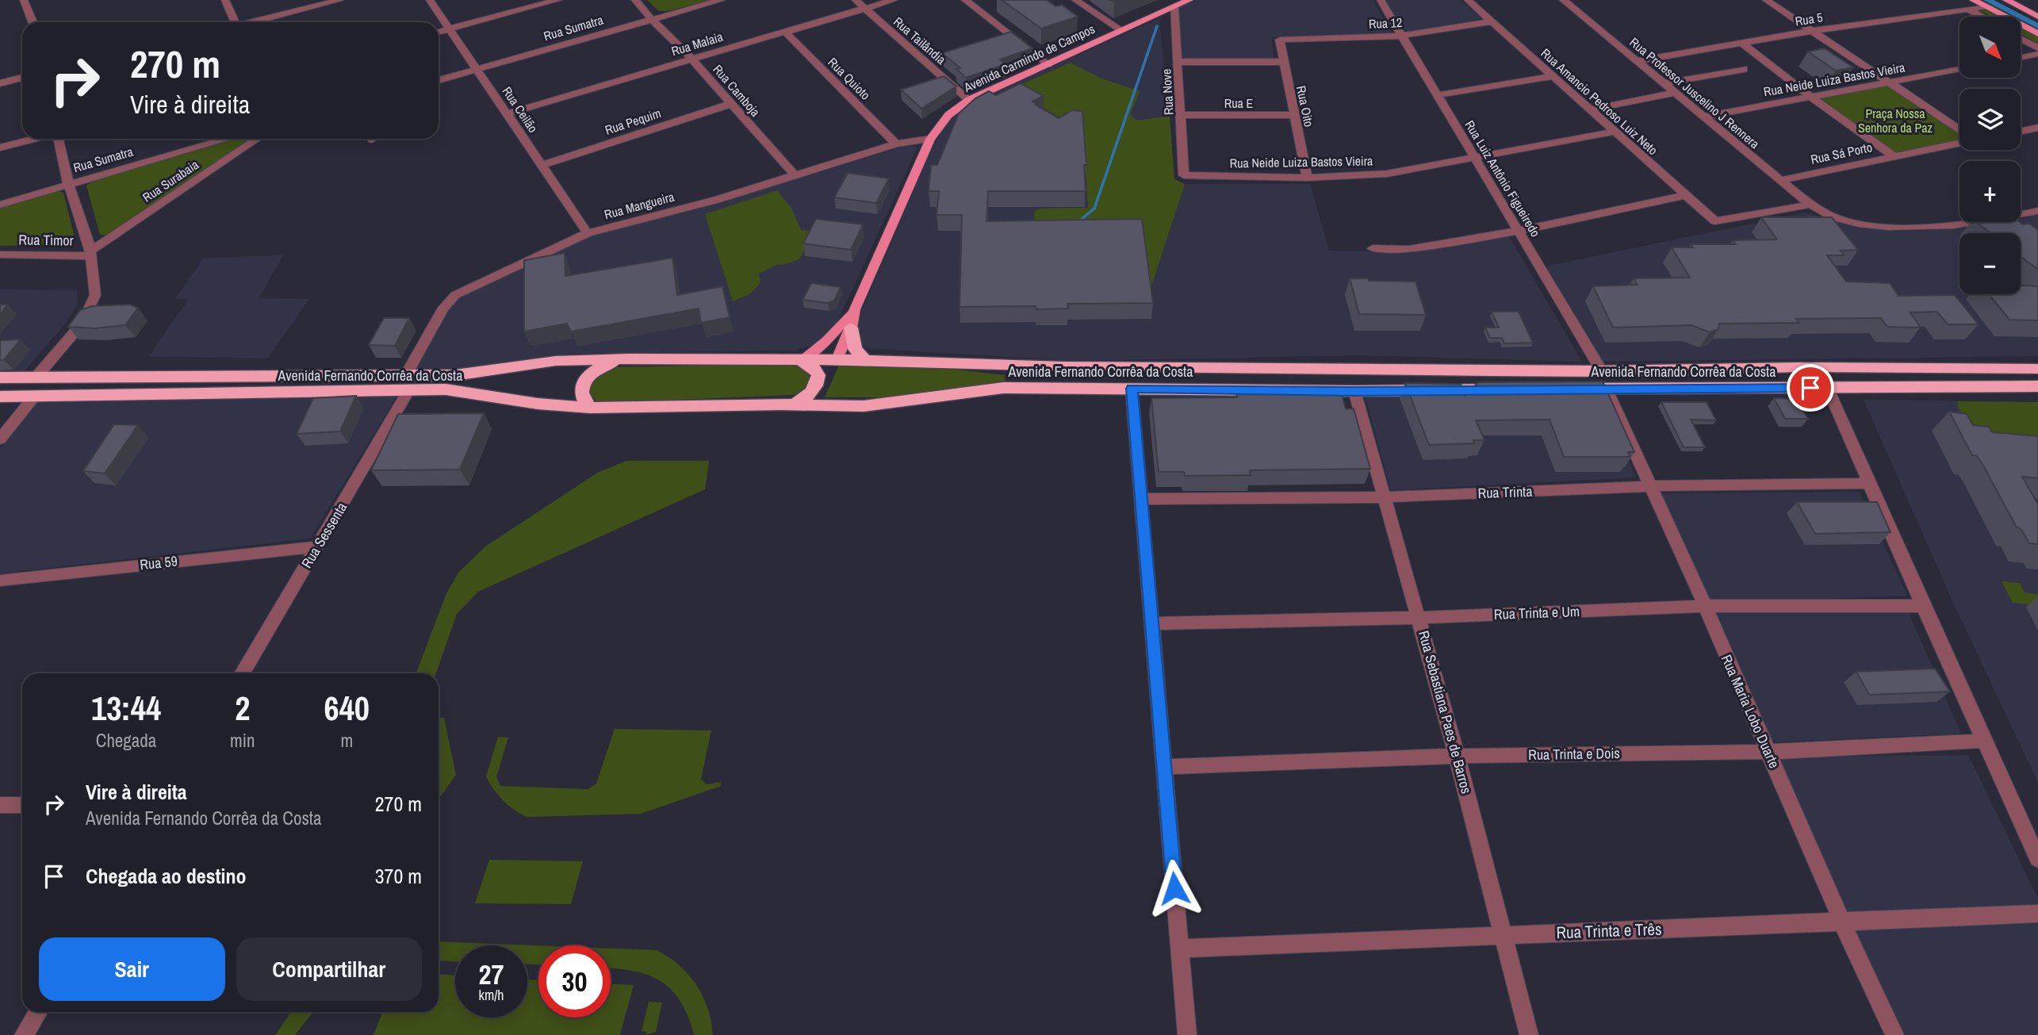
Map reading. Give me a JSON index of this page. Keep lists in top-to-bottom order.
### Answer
{
  "streets": {
    "highway": ["Avenida Fernando Corrêa da Costa"],
    "main road": ["Avenida Carmindo de Campos"],
    "street": [
      "Rua 5",
      "Rua 12",
      "Rua Sumatra",
      "Rua Tailândia",
      "Rua Malaia",
      "Rua Quioto",
      "Rua Neide Luiza Bastos Vieira",
      "Rua Camboja",
      "Rua Nove",
      "Rua Professor Juscelino J Rennera",
      "Rua Amancio Pedroso Luiz Neto",
      "Rua E",
      "Rua Oito",
      "Rua Ceilão",
      "Rua Pequim",
      "Rua Sá Porto",
      "Rua Luiz Antônio Figueiredo",
      "Rua Surabaia",
      "Rua Mangueira",
      "Rua Timor",
      "Rua Trinta",
      "Rua Sessenta",
      "Rua 59",
      "Rua Trinta e Um",
      "Rua Maria Lobo Duarte",
      "Rua Sebastiana Paes de Barros",
      "Rua Trinta e Dois",
      "Rua Trinta e Três"
    ]
  },
  "crossings": [
    ["Rua 5", "Rua Professor Juscelino J Rennera"],
    ["Rua 12", "Rua Amancio Pedroso Luiz Neto"],
    ["Rua 12", "Rua Oito"],
    ["Rua 12", "Rua Luiz Antônio Figueiredo"],
    ["Rua Sumatra", "Rua Camboja"],
    ["Rua Sumatra", "Rua Ceilão"],
    ["Rua Tailândia", "Rua Malaia"],
    ["Rua Tailândia", "Avenida Carmindo de Campos"],
    ["Rua Malaia", "Rua Quioto"],
    ["Rua Malaia", "Rua Camboja"],
    ["Rua Malaia", "Rua Ceilão"],
    ["Avenida Carmindo de Campos", "Rua Nove"],
    ["Avenida Carmindo de Campos", "Rua Mangueira"],
    ["Avenida Carmindo de Campos", "Avenida Fernando Corrêa da Costa"],
    ["Rua Quioto", "Rua Mangueira"],
    ["Rua Neide Luiza Bastos Vieira", "Rua Nove"],
    ["Rua Neide Luiza Bastos Vieira", "Rua Professor Juscelino J Rennera"],
    ["Rua Neide Luiza Bastos Vieira", "Rua Amancio Pedroso Luiz Neto"],
    ["Rua Neide Luiza Bastos Vieira", "Rua Oito"],
    ["Rua Neide Luiza Bastos Vieira", "Rua Luiz Antônio Figueiredo"],
    ["Rua Camboja", "Rua Pequim"],
    ["Rua Camboja", "Rua Mangueira"],
    ["Rua Nove", "Rua E"],
    ["Rua Professor Juscelino J Rennera", "Rua Amancio Pedroso Luiz Neto"],
    ["Rua Professor Juscelino J Rennera", "Rua Sá Porto"],
    ["Rua E", "Rua Oito"],
    ["Rua Ceilão", "Rua Pequim"],
    ["Rua Ceilão", "Rua Mangueira"],
    ["Rua Luiz Antônio Figueiredo", "Avenida Fernando Corrêa da Costa"],
    ["Rua Surabaia", "Rua Timor"],
    ["Rua Mangueira", "Avenida Fernando Corrêa da Costa"],
    ["Rua Mangueira", "Rua Sessenta"],
    ["Avenida Fernando Corrêa da Costa", "Rua Sessenta"],
    ["Avenida Fernando Corrêa da Costa", "Rua Maria Lobo Duarte"],
    ["Avenida Fernando Corrêa da Costa", "Rua Sebastiana Paes de Barros"],
    ["Rua Trinta", "Rua Maria Lobo Duarte"],
    ["Rua Trinta", "Rua Sebastiana Paes de Barros"],
    ["Rua Sessenta", "Rua 59"],
    ["Rua Trinta e Um", "Rua Maria Lobo Duarte"],
    ["Rua Trinta e Um", "Rua Sebastiana Paes de Barros"],
    ["Rua Maria Lobo Duarte", "Rua Trinta e Dois"],
    ["Rua Maria Lobo Duarte", "Rua Trinta e Três"],
    ["Rua Sebastiana Paes de Barros", "Rua Trinta e Dois"],
    ["Rua Sebastiana Paes de Barros", "Rua Trinta e Três"]
  ],
  "parks": ["Praça Nossa Senhora da Paz"],
  "north": "bottom right",
  "page": {
    "map_buttons": ["+", "−"],
    "turn": ["270 m", "Vire à direita"],
    "eta": [
      "13:44",
      "Chegada",
      "2",
      "min",
      "640",
      "m"
    ],
    "list": [
      {
        "name": "Vire à direita",
        "note": "Avenida Fernando Corrêa da Costa",
        "value": "270 m"
      },
      {
        "name": "Chegada ao destino",
        "value": "370 m"
      }
    ],
    "buttons": ["Sair", "Compartilhar"],
    "speed": "27 km/h",
    "limit": "30"
  }
}
